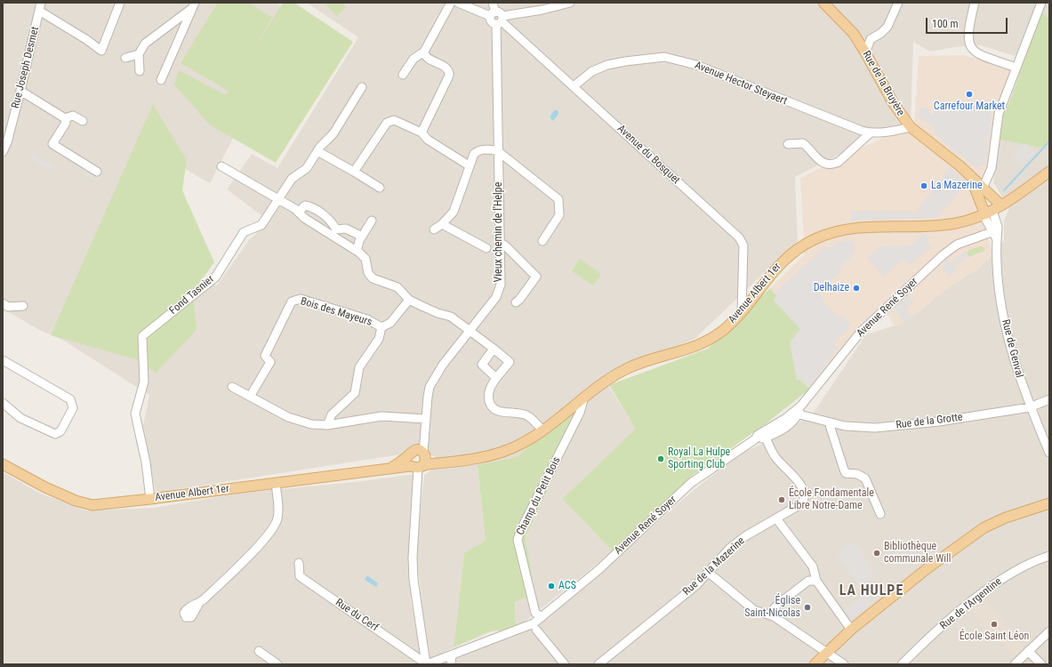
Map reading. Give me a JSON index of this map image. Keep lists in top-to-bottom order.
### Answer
{
  "streets": {
    "main road": ["Rue de la Bruyère", "Avenue Albert 1er"],
    "street": [
      "Rue Joseph Desmet",
      "Avenue Hector Steyaert",
      "Avenue du Bosquet",
      "Vieux chemin de l'Helpe",
      "Fond Tasnier",
      "Avenue René Soyer",
      "Bois des Mayeurs",
      "Rue de Genval",
      "Rue de la Grotte",
      "Champ du Petit Bois",
      "Rue de la Mazerine",
      "Rue de l'Argentine",
      "Rue du Cerf"
    ]
  },
  "crossings": [
    ["Avenue Hector Steyaert", "Rue de la Bruyère"],
    ["Avenue Hector Steyaert", "Avenue du Bosquet"],
    ["Rue de la Bruyère", "Avenue Albert 1er"],
    ["Rue de la Bruyère", "Rue de Genval"],
    ["Avenue du Bosquet", "Vieux chemin de l'Helpe"],
    ["Avenue du Bosquet", "Avenue Albert 1er"],
    ["Vieux chemin de l'Helpe", "Avenue Albert 1er"],
    ["Vieux chemin de l'Helpe", "Rue du Cerf"],
    ["Avenue Albert 1er", "Fond Tasnier"],
    ["Avenue Albert 1er", "Rue de Genval"],
    ["Avenue Albert 1er", "Champ du Petit Bois"],
    ["Avenue René Soyer", "Rue de la Grotte"],
    ["Avenue René Soyer", "Champ du Petit Bois"],
    ["Avenue René Soyer", "Rue de la Mazerine"],
    ["Rue de Genval", "Rue de la Grotte"]
  ],
  "districts": ["LA HULPE"],
  "places": [
    "Carrefour Market",
    "La Mazerine",
    "Delhaize",
    "Royal La Hulpe Sporting Club",
    "École Fondamentale Libre Notre-Dame",
    "Bibliothèque communale Will",
    "ACS",
    "Église Saint-Nicolas",
    "École Saint Léon"
  ],
  "scale_bar": "100 m"
}
